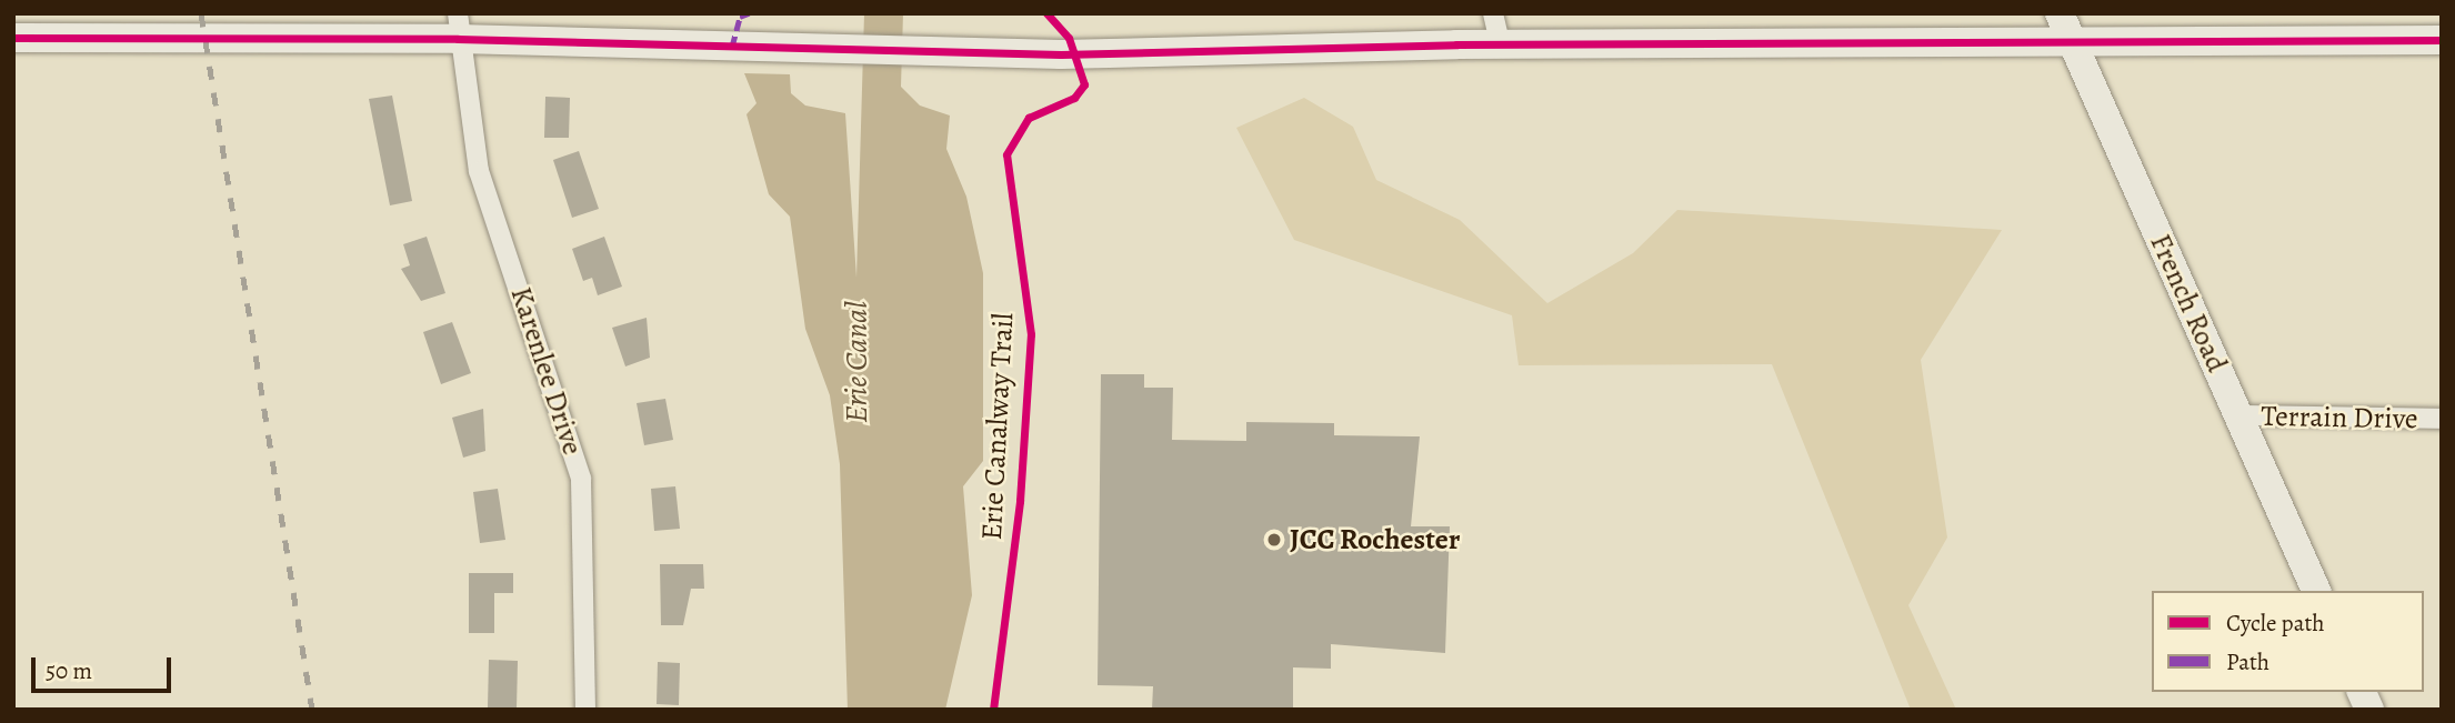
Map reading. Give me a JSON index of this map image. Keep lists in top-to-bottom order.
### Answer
{
  "streets": {
    "street": ["French Road", "Karenlee Drive", "Terrain Drive"],
    "cycle path": ["Erie Canalway Trail"]
  },
  "crossings": [
    ["French Road", "Terrain Drive"]
  ],
  "water": ["Erie Canal"],
  "places": ["JCC Rochester"],
  "legend": ["Cycle path", "Path"],
  "scale_bar": "50 m"
}
